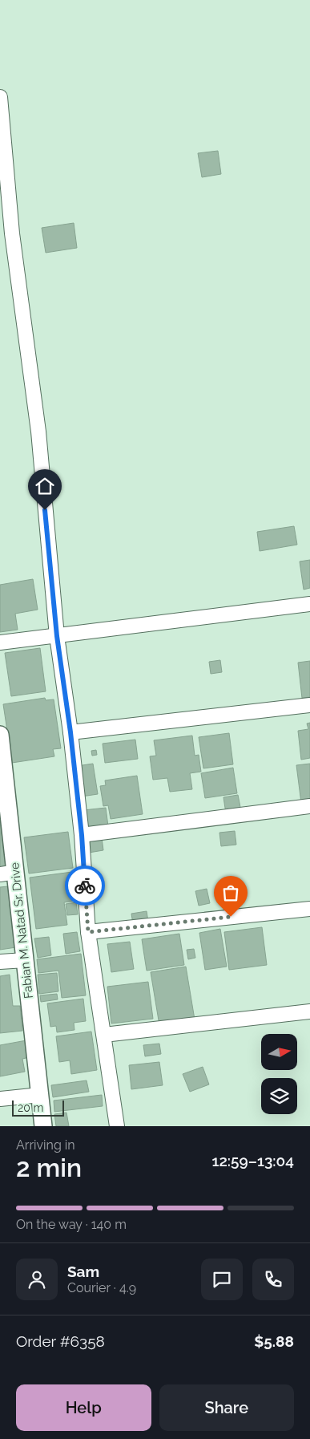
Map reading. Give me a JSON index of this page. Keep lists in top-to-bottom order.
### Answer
{
  "streets": {
    "street": ["Fabian M. Natad Sr. Drive"]
  },
  "scale_bar": "20 m",
  "north": "right",
  "page": {
    "scale": "20 m",
    "heading": ["2 min", "Arriving in", "12:59–13:04"],
    "panel": [
      "Sam",
      "Courier · 4.9",
      "Order #6358",
      "$5.88"
    ],
    "bar": "On the way · 140 m",
    "buttons": ["Help", "Share"]
  }
}
